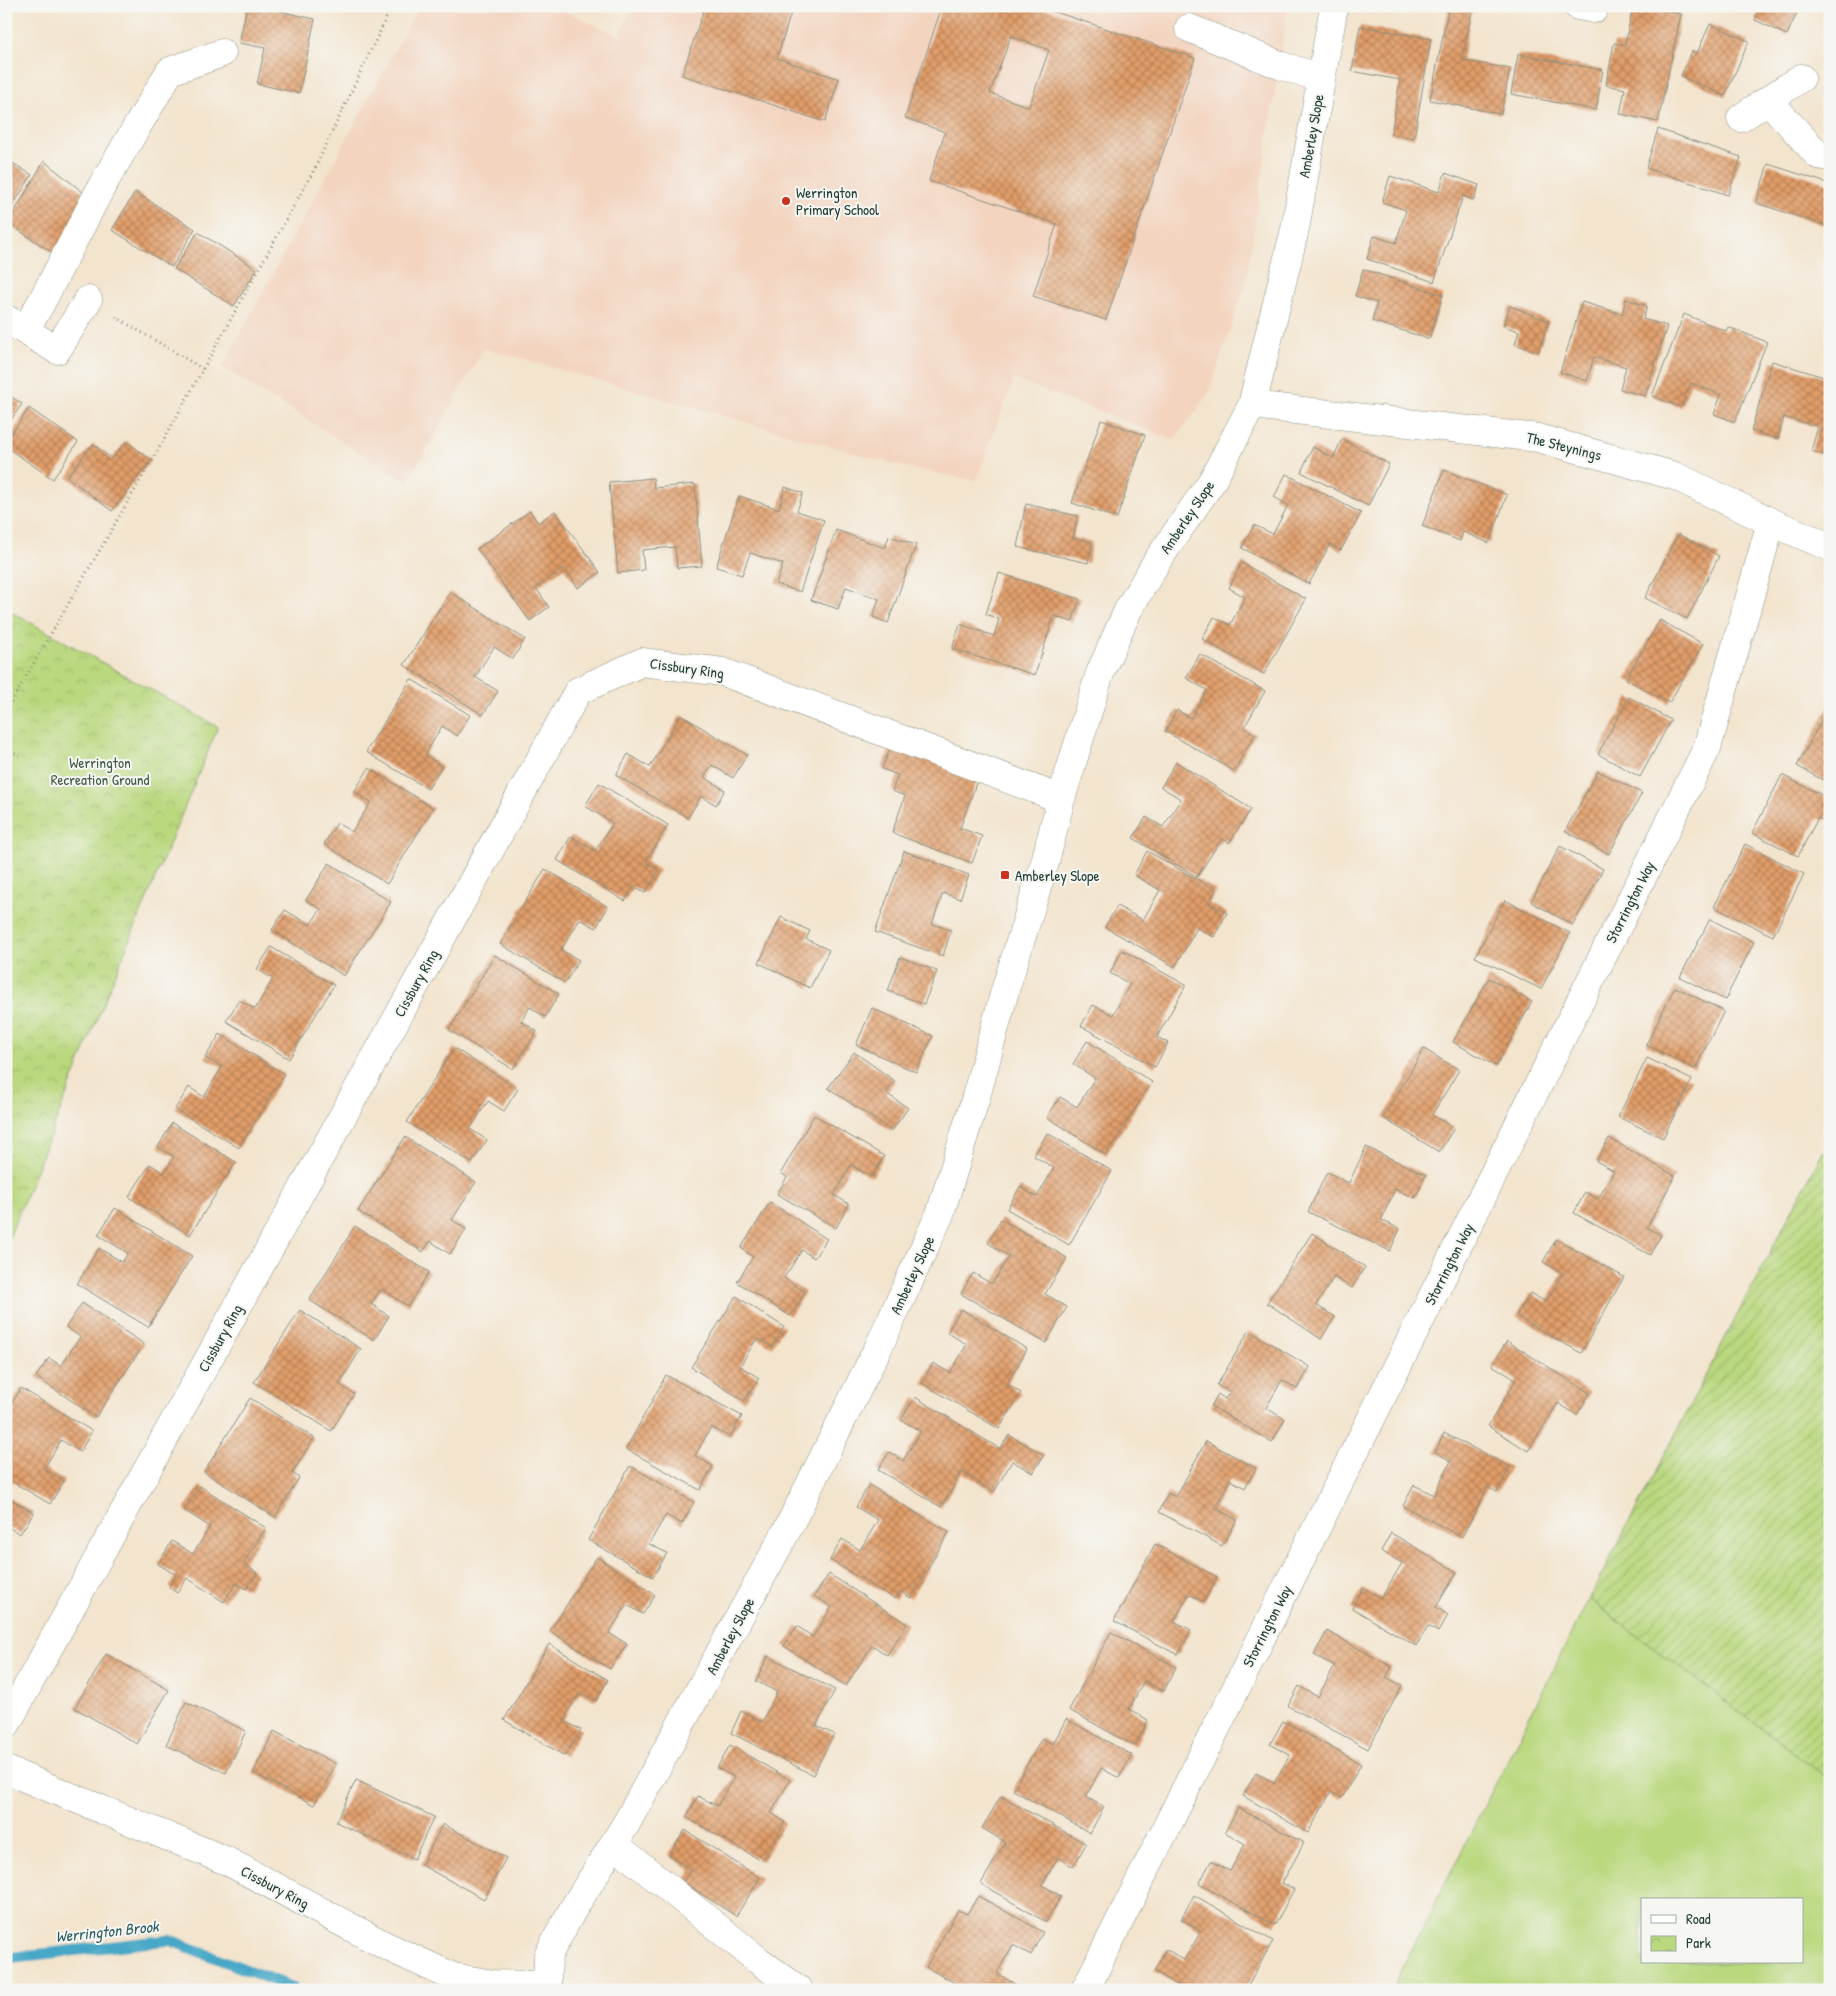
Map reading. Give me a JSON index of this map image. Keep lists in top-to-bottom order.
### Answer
{
  "streets": {
    "street": [
      "Amberley Slope",
      "The Steynings",
      "Cissbury Ring",
      "Storrington Way"
    ]
  },
  "crossings": [
    ["Amberley Slope", "The Steynings"],
    ["Amberley Slope", "Cissbury Ring"],
    ["The Steynings", "Storrington Way"]
  ],
  "water": ["Werrington Brook"],
  "parks": ["Werrington Recreation Ground"],
  "places": {
    "other": ["Werrington Primary School"],
    "transit": ["Amberley Slope"]
  },
  "legend": ["Road", "Park"]
}
